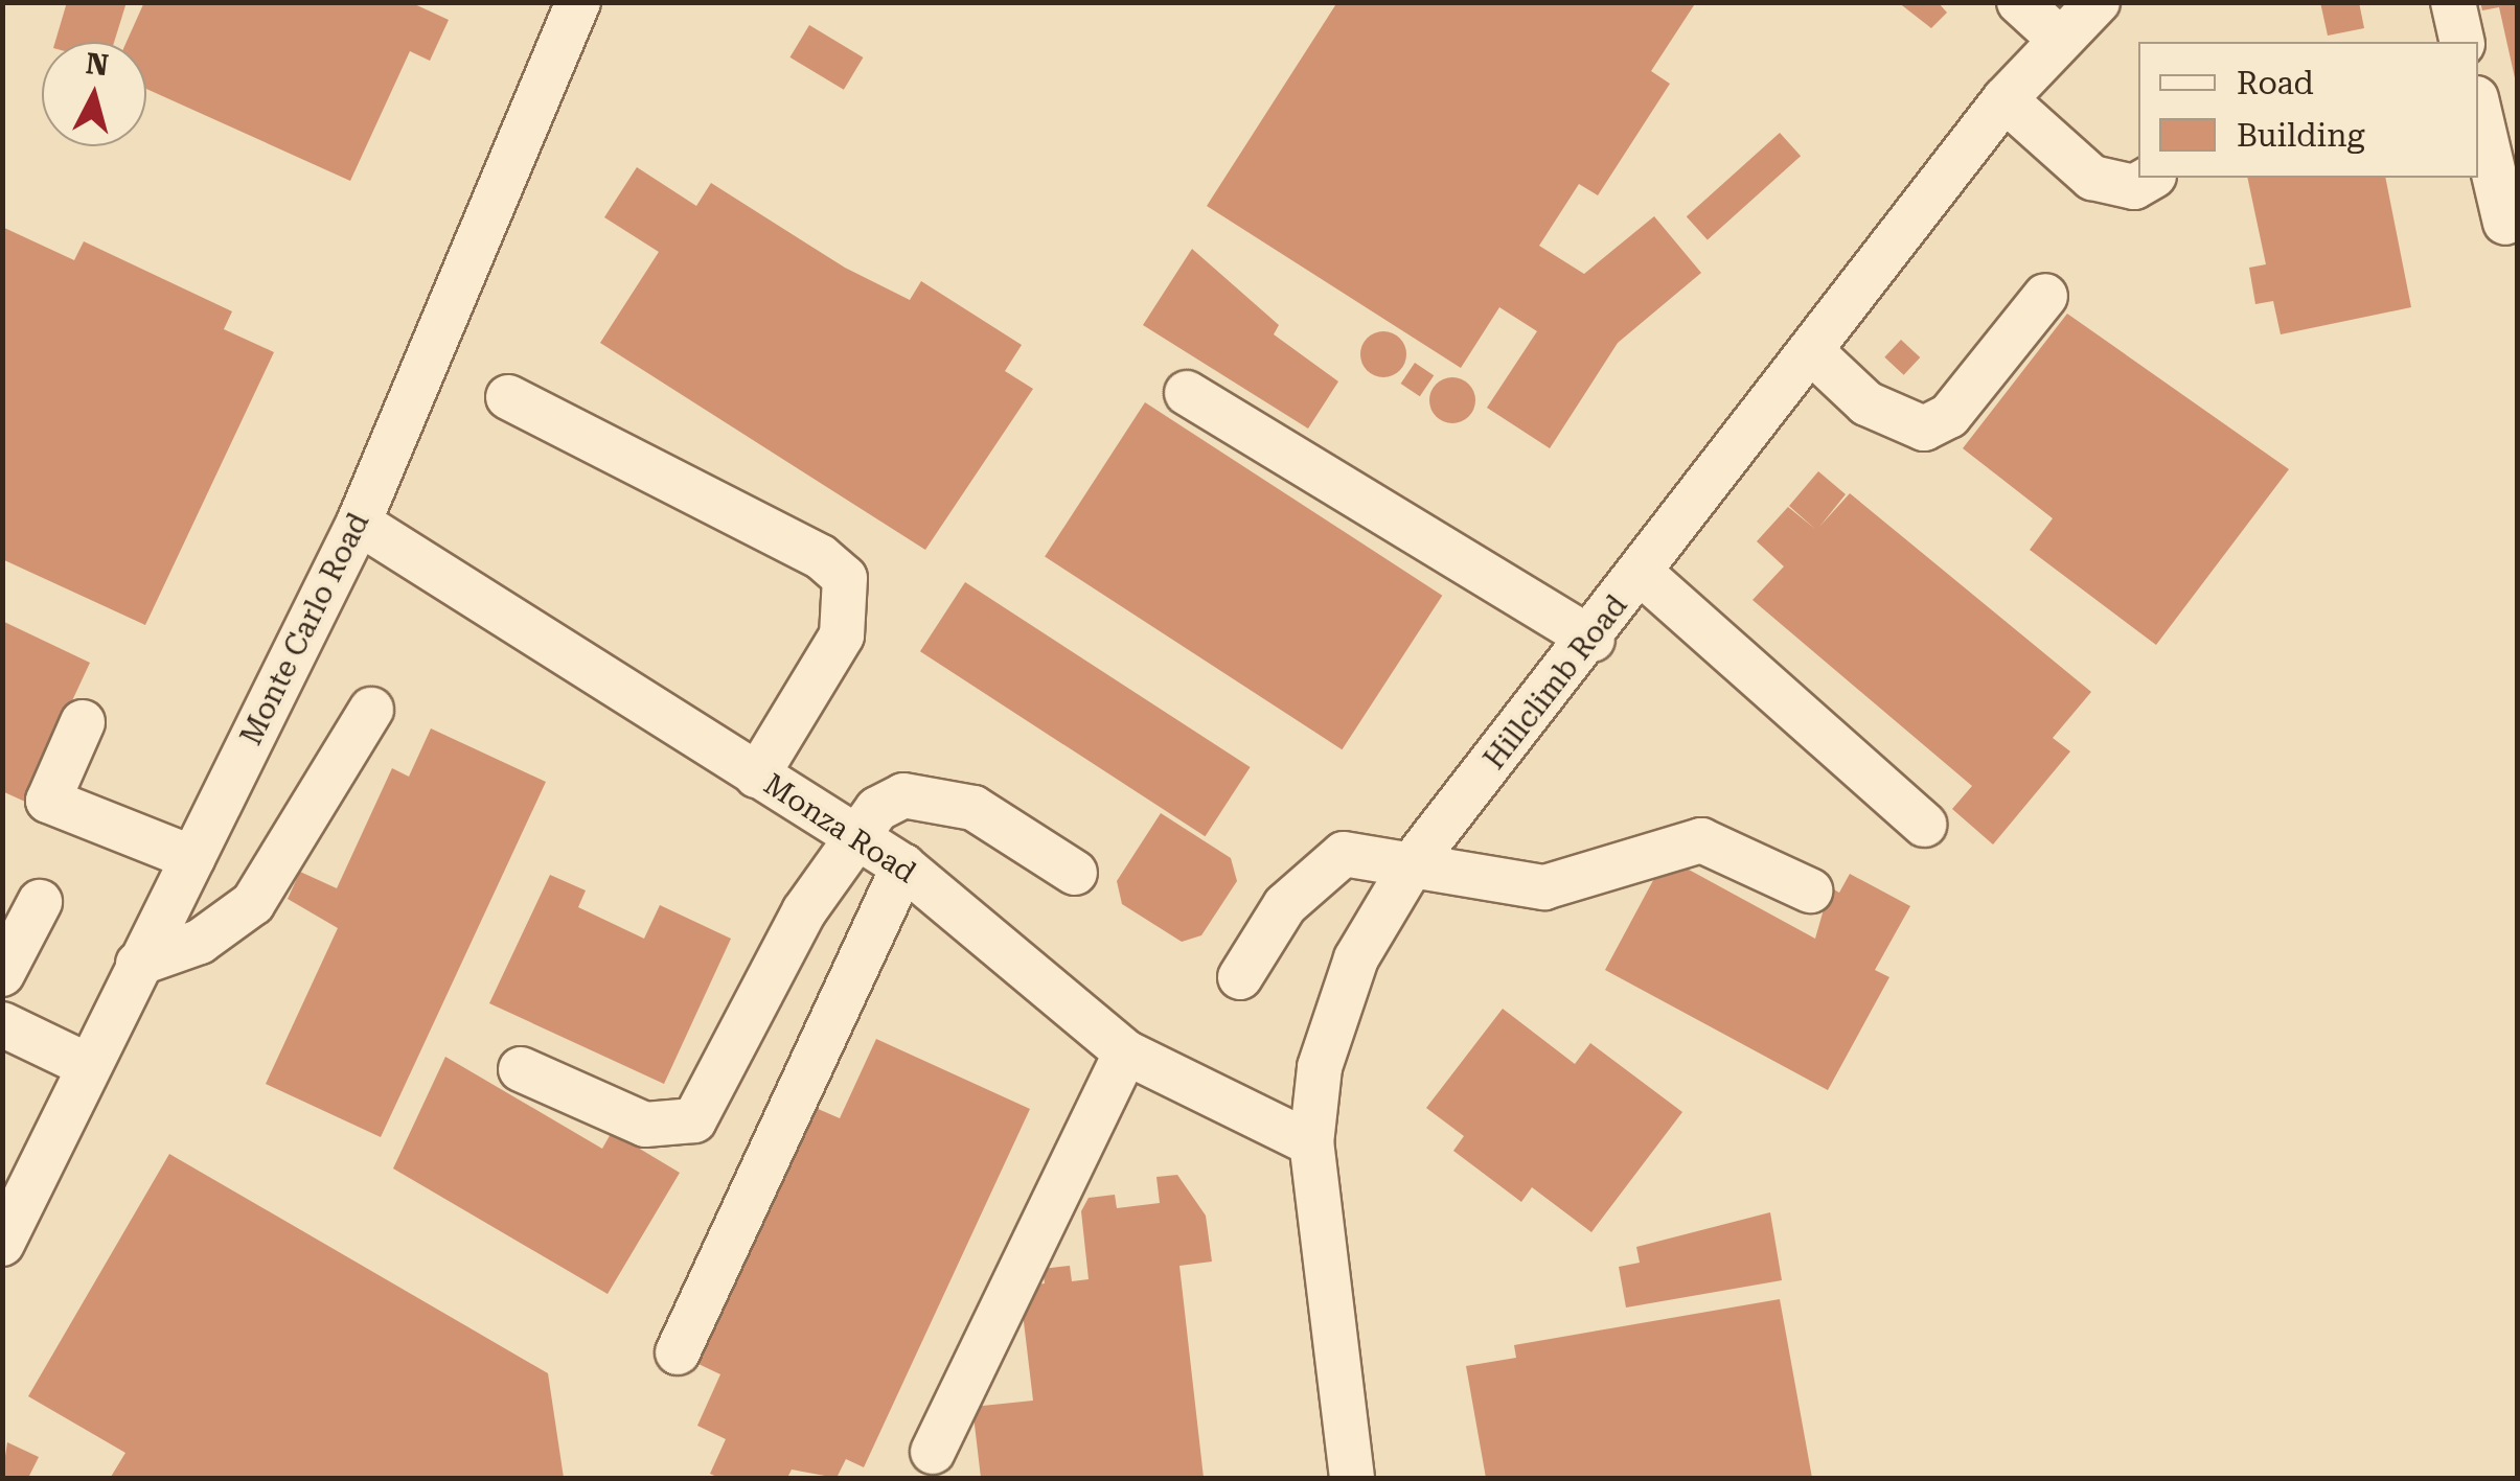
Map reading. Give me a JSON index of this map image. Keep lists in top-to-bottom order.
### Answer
{
  "streets": {
    "street": ["Monte Carlo Road", "Hillclimb Road", "Monza Road"]
  },
  "crossings": [
    ["Monte Carlo Road", "Monza Road"],
    ["Hillclimb Road", "Monza Road"]
  ],
  "legend": ["Road", "Building"],
  "north": "top"
}
